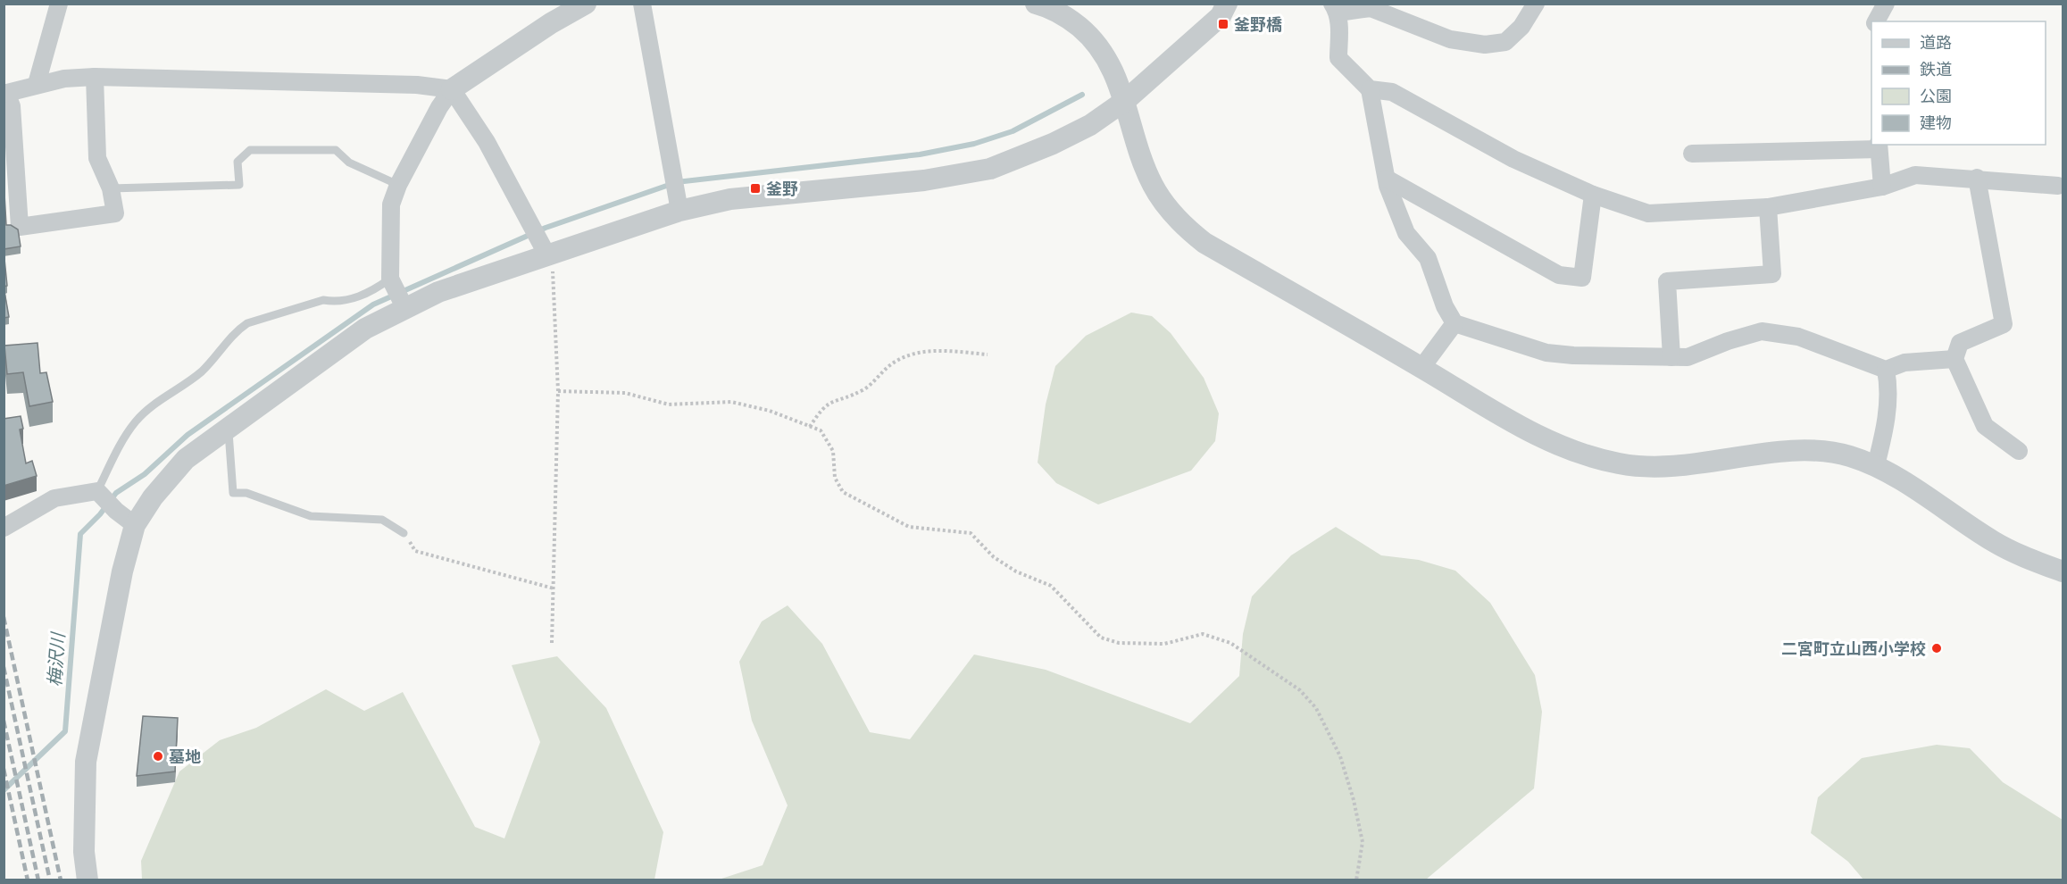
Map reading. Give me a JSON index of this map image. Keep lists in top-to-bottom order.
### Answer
{
  "water": ["梅沢川"],
  "places": {
    "transit": ["釜野橋", "釜野"],
    "other": ["二宮町立山西小学校", "墓地"]
  },
  "legend": [
    "道路",
    "鉄道",
    "公園",
    "建物"
  ]
}
